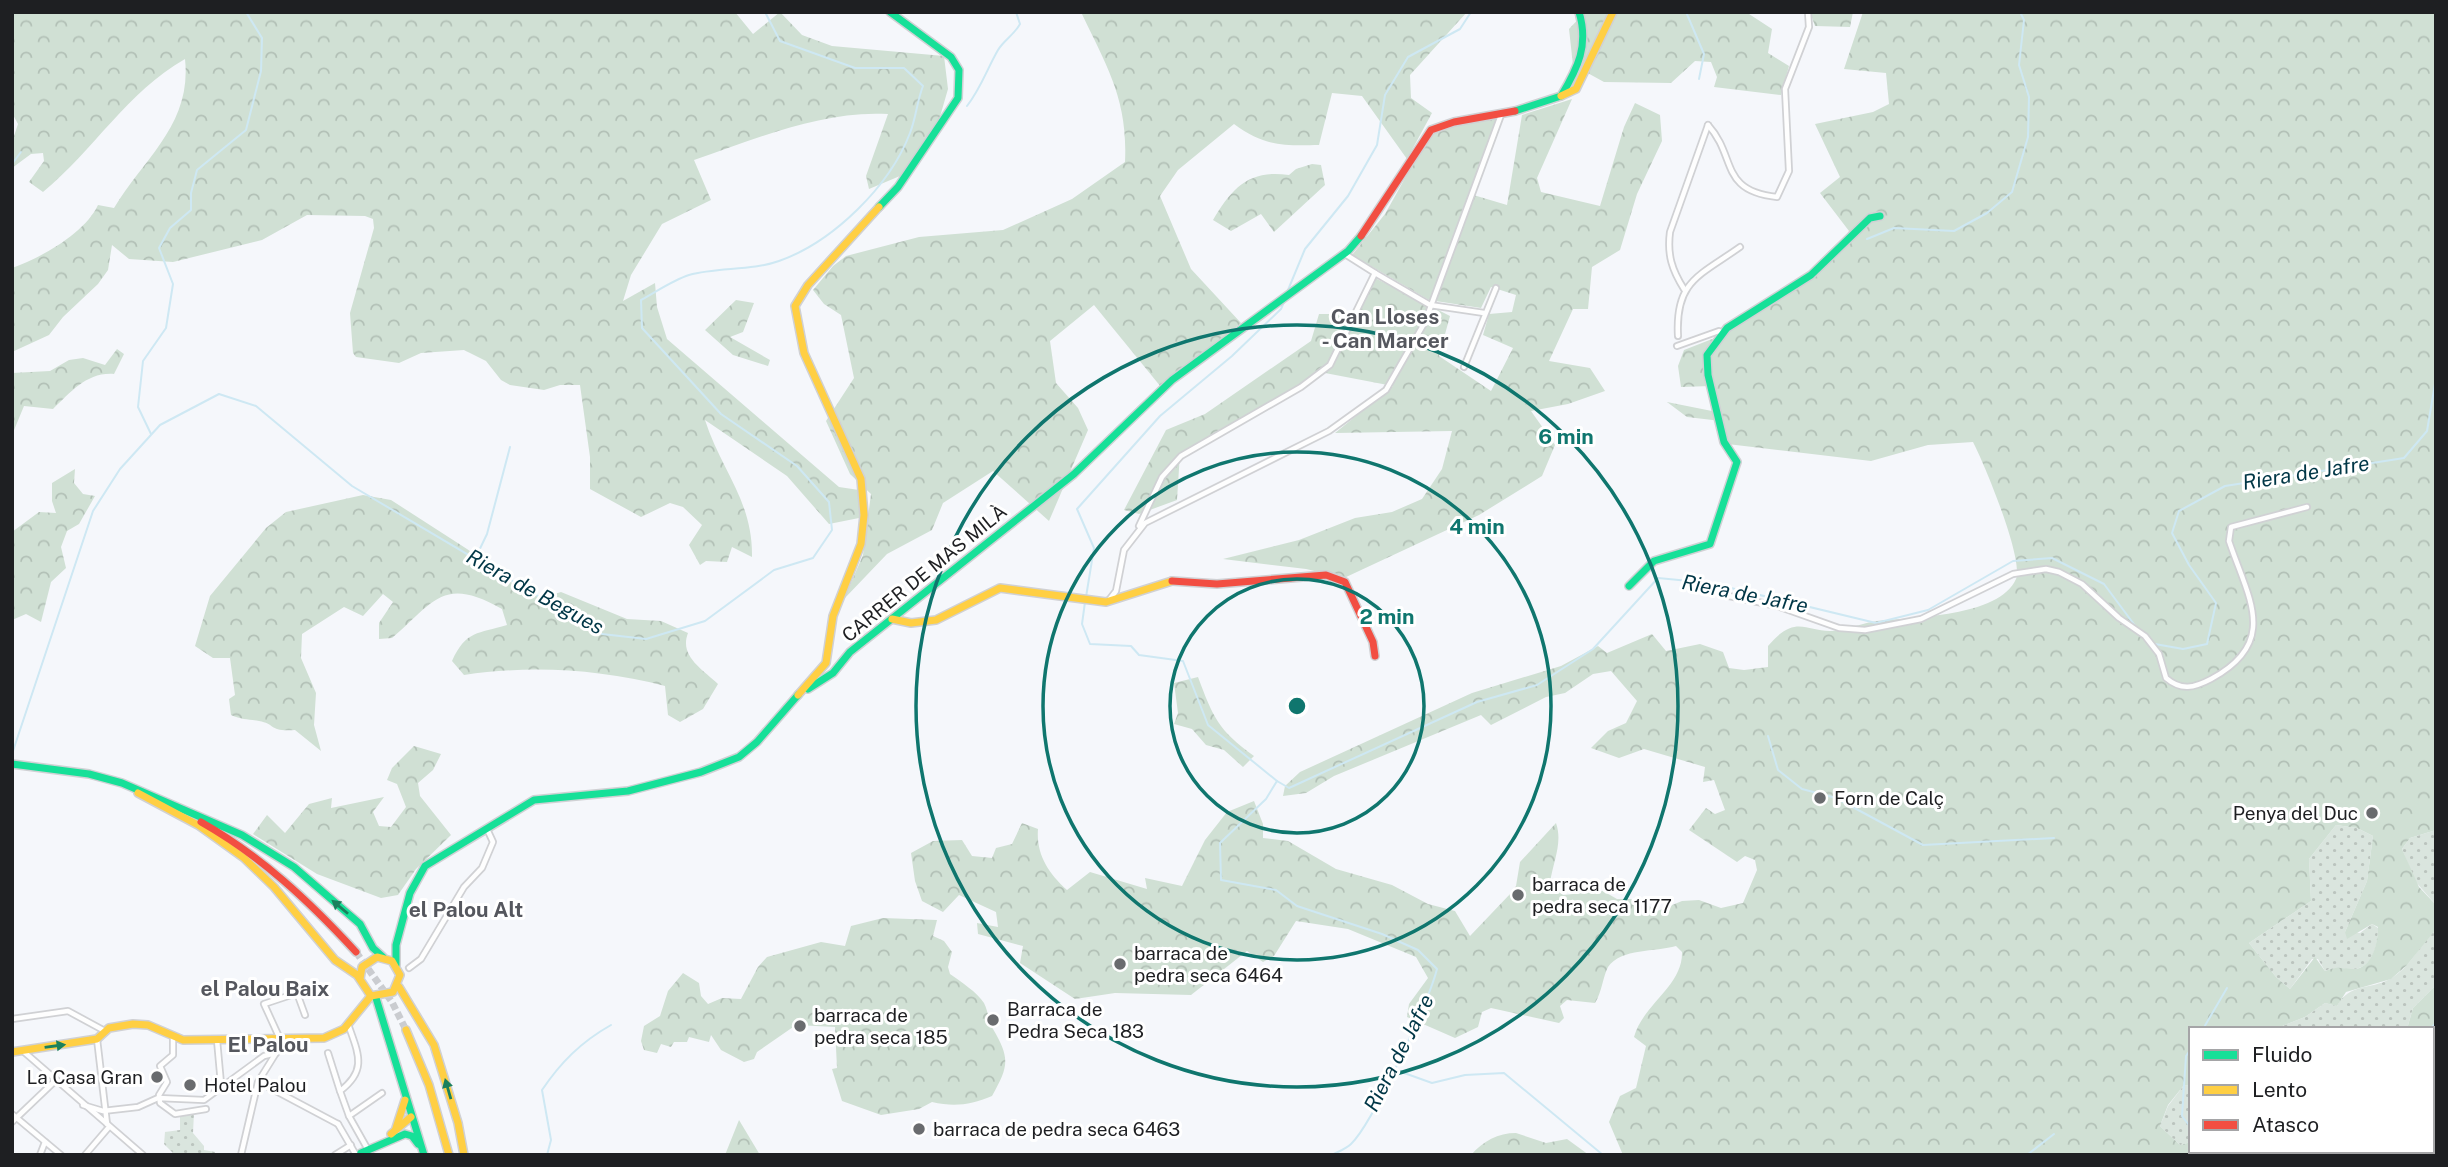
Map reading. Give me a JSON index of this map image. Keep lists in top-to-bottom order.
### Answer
{
  "streets": {
    "street": ["CARRER DE MAS MILÀ"]
  },
  "districts": [
    "Can Lloses - Can Marcer",
    "el Palou Alt",
    "el Palou Baix",
    "El Palou"
  ],
  "water": ["Riera de Jafre", "Riera de Begues"],
  "places": [
    "Forn de Calç",
    "Penya del Duc",
    "barraca de pedra seca 1177",
    "barraca de pedra seca 6464",
    "Barraca de Pedra Seca 183",
    "barraca de pedra seca 185",
    "La Casa Gran",
    "Hotel Palou",
    "barraca de pedra seca 6463"
  ],
  "legend": ["Fluido", "Lento", "Atasco"],
  "rings": ["6 min", "4 min", "2 min"]
}
